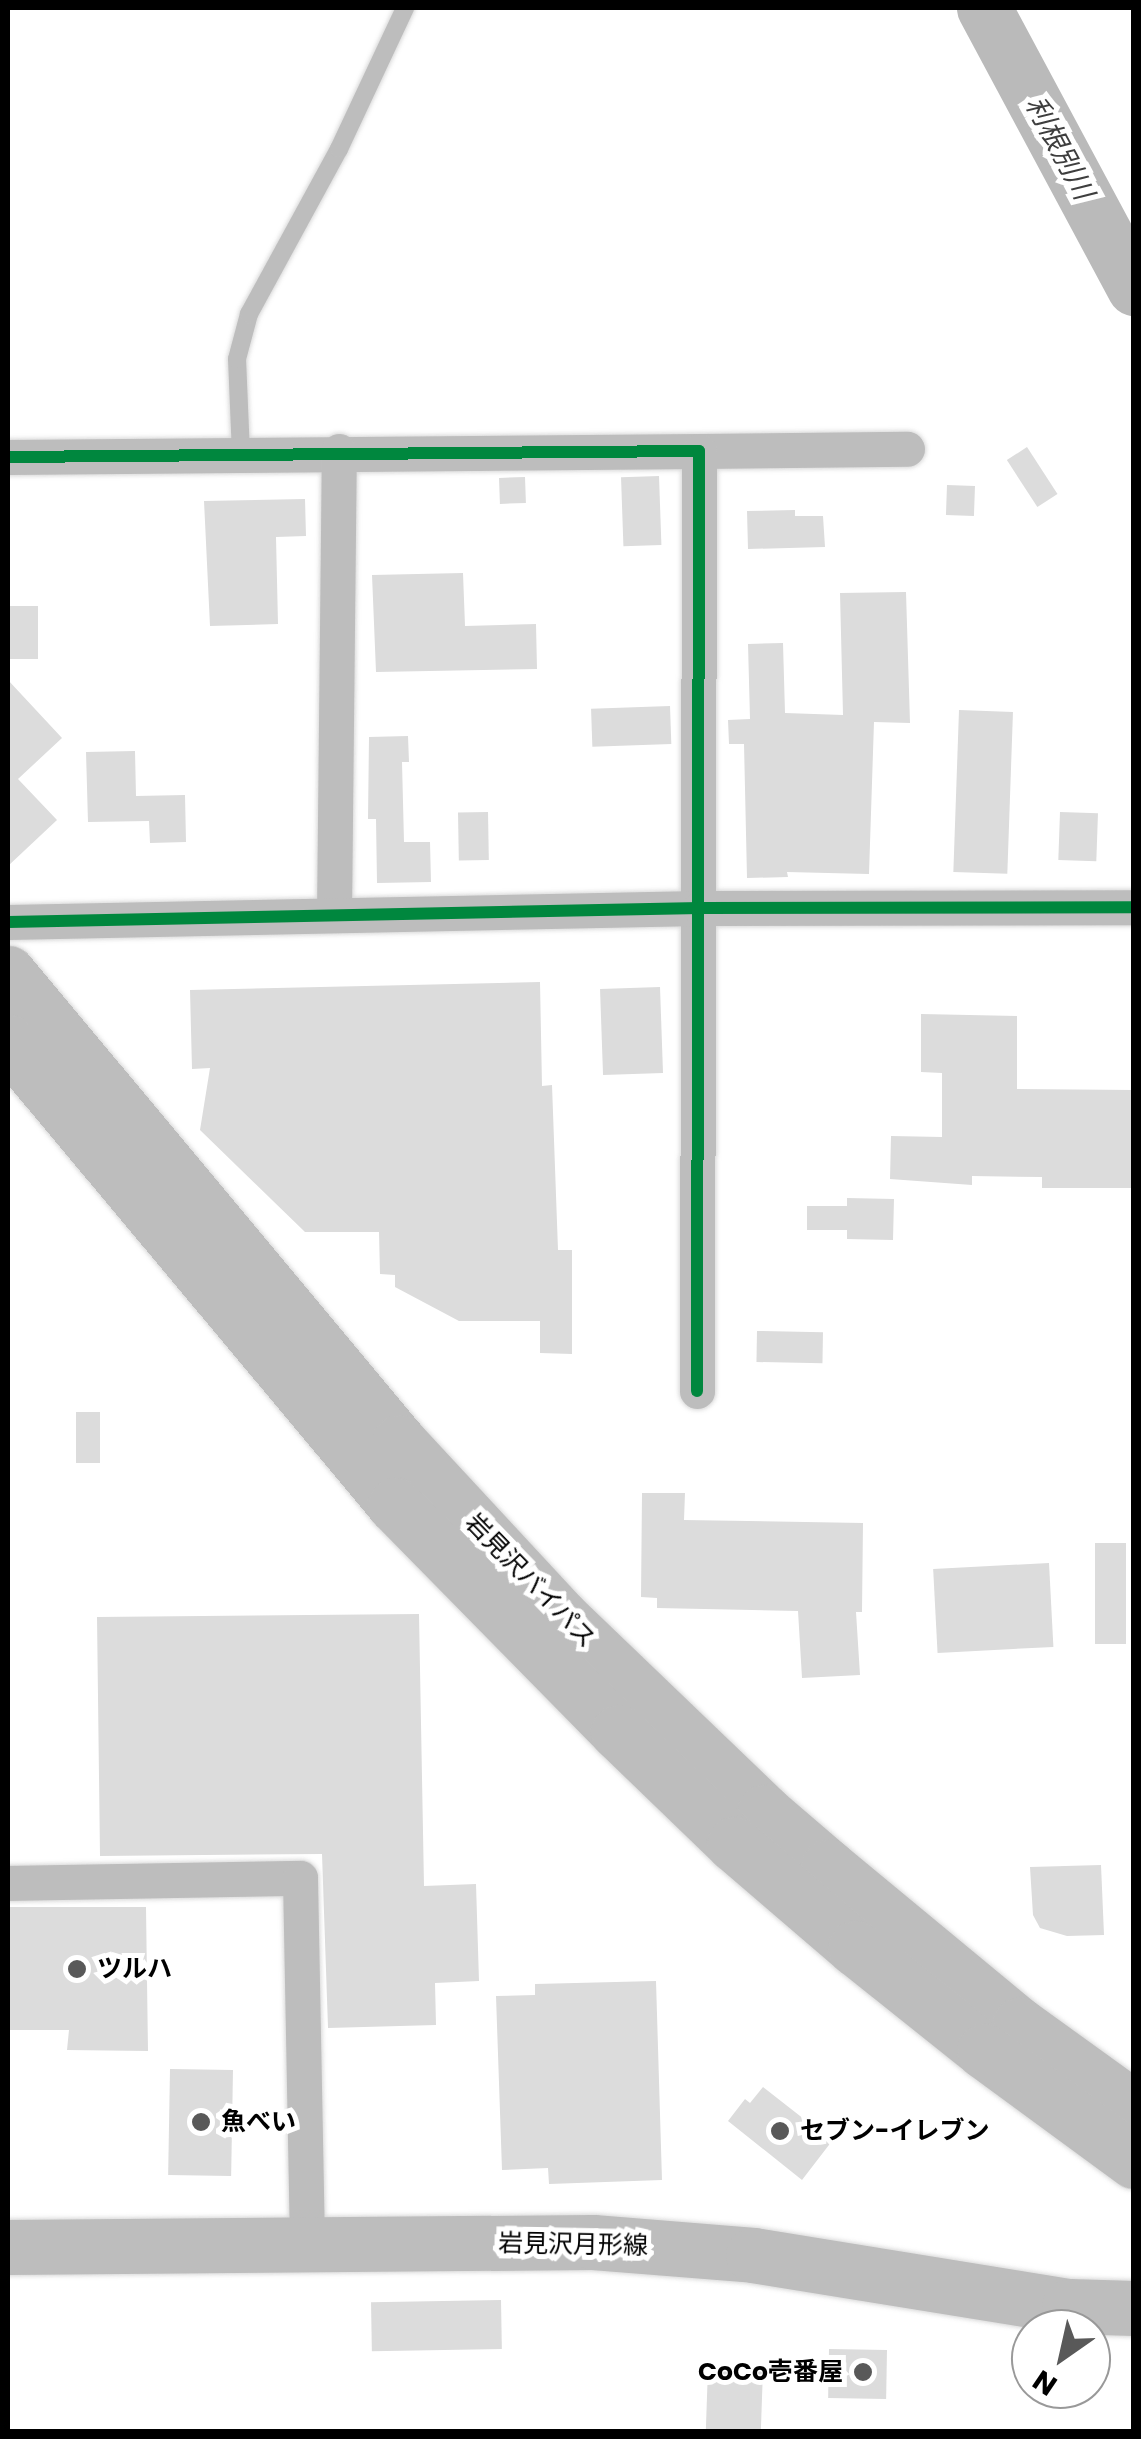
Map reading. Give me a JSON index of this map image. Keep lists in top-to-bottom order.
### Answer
{
  "streets": {
    "main road": ["岩見沢バイパス", "岩見沢月形線"]
  },
  "water": ["利根別川"],
  "places": [
    "ツルハ",
    "魚べい",
    "セブン-イレブン",
    "CoCo壱番屋"
  ],
  "north": "bottom left"
}
